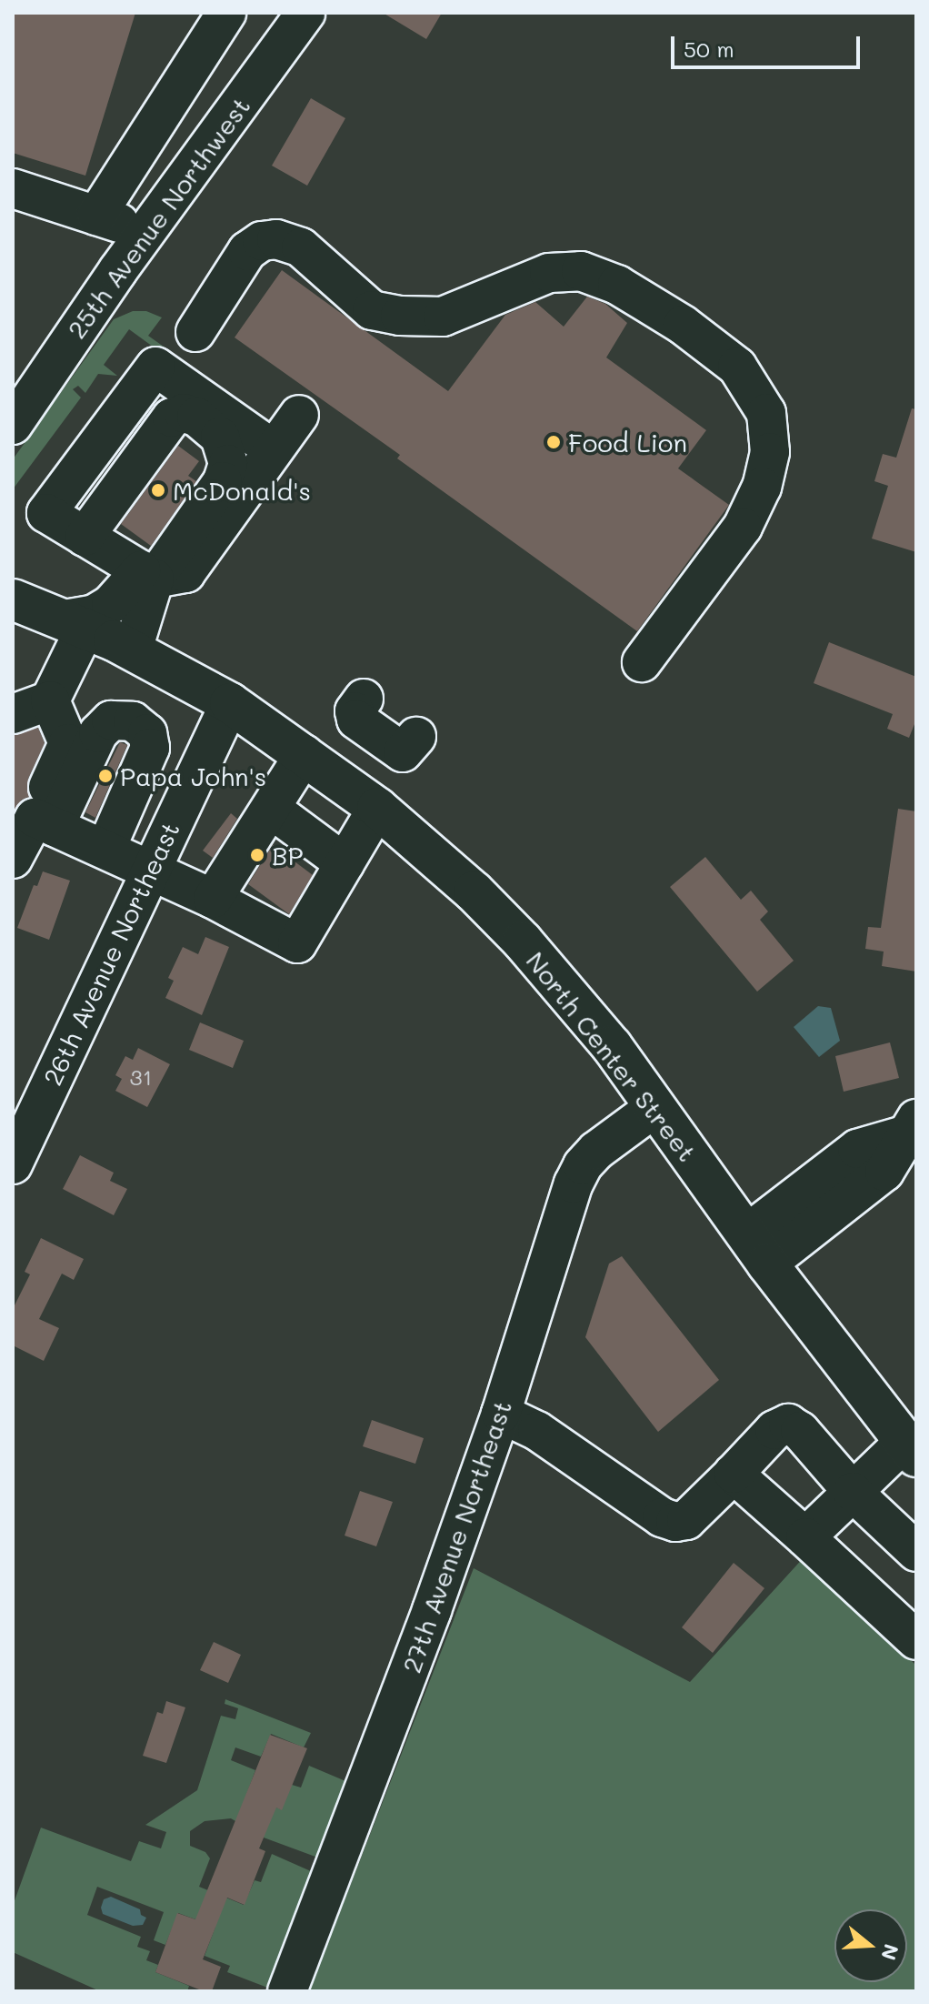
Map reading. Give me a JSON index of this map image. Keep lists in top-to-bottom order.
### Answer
{
  "streets": {
    "main road": ["North Center Street"],
    "street": ["25th Avenue Northwest", "26th Avenue Northeast", "27th Avenue Northeast"]
  },
  "crossings": [
    ["26th Avenue Northeast", "North Center Street"],
    ["North Center Street", "27th Avenue Northeast"]
  ],
  "places": [
    "Food Lion",
    "McDonald's",
    "Papa John's",
    "BP"
  ],
  "house_numbers": ["31"],
  "scale_bar": "50 m",
  "north": "right"
}
